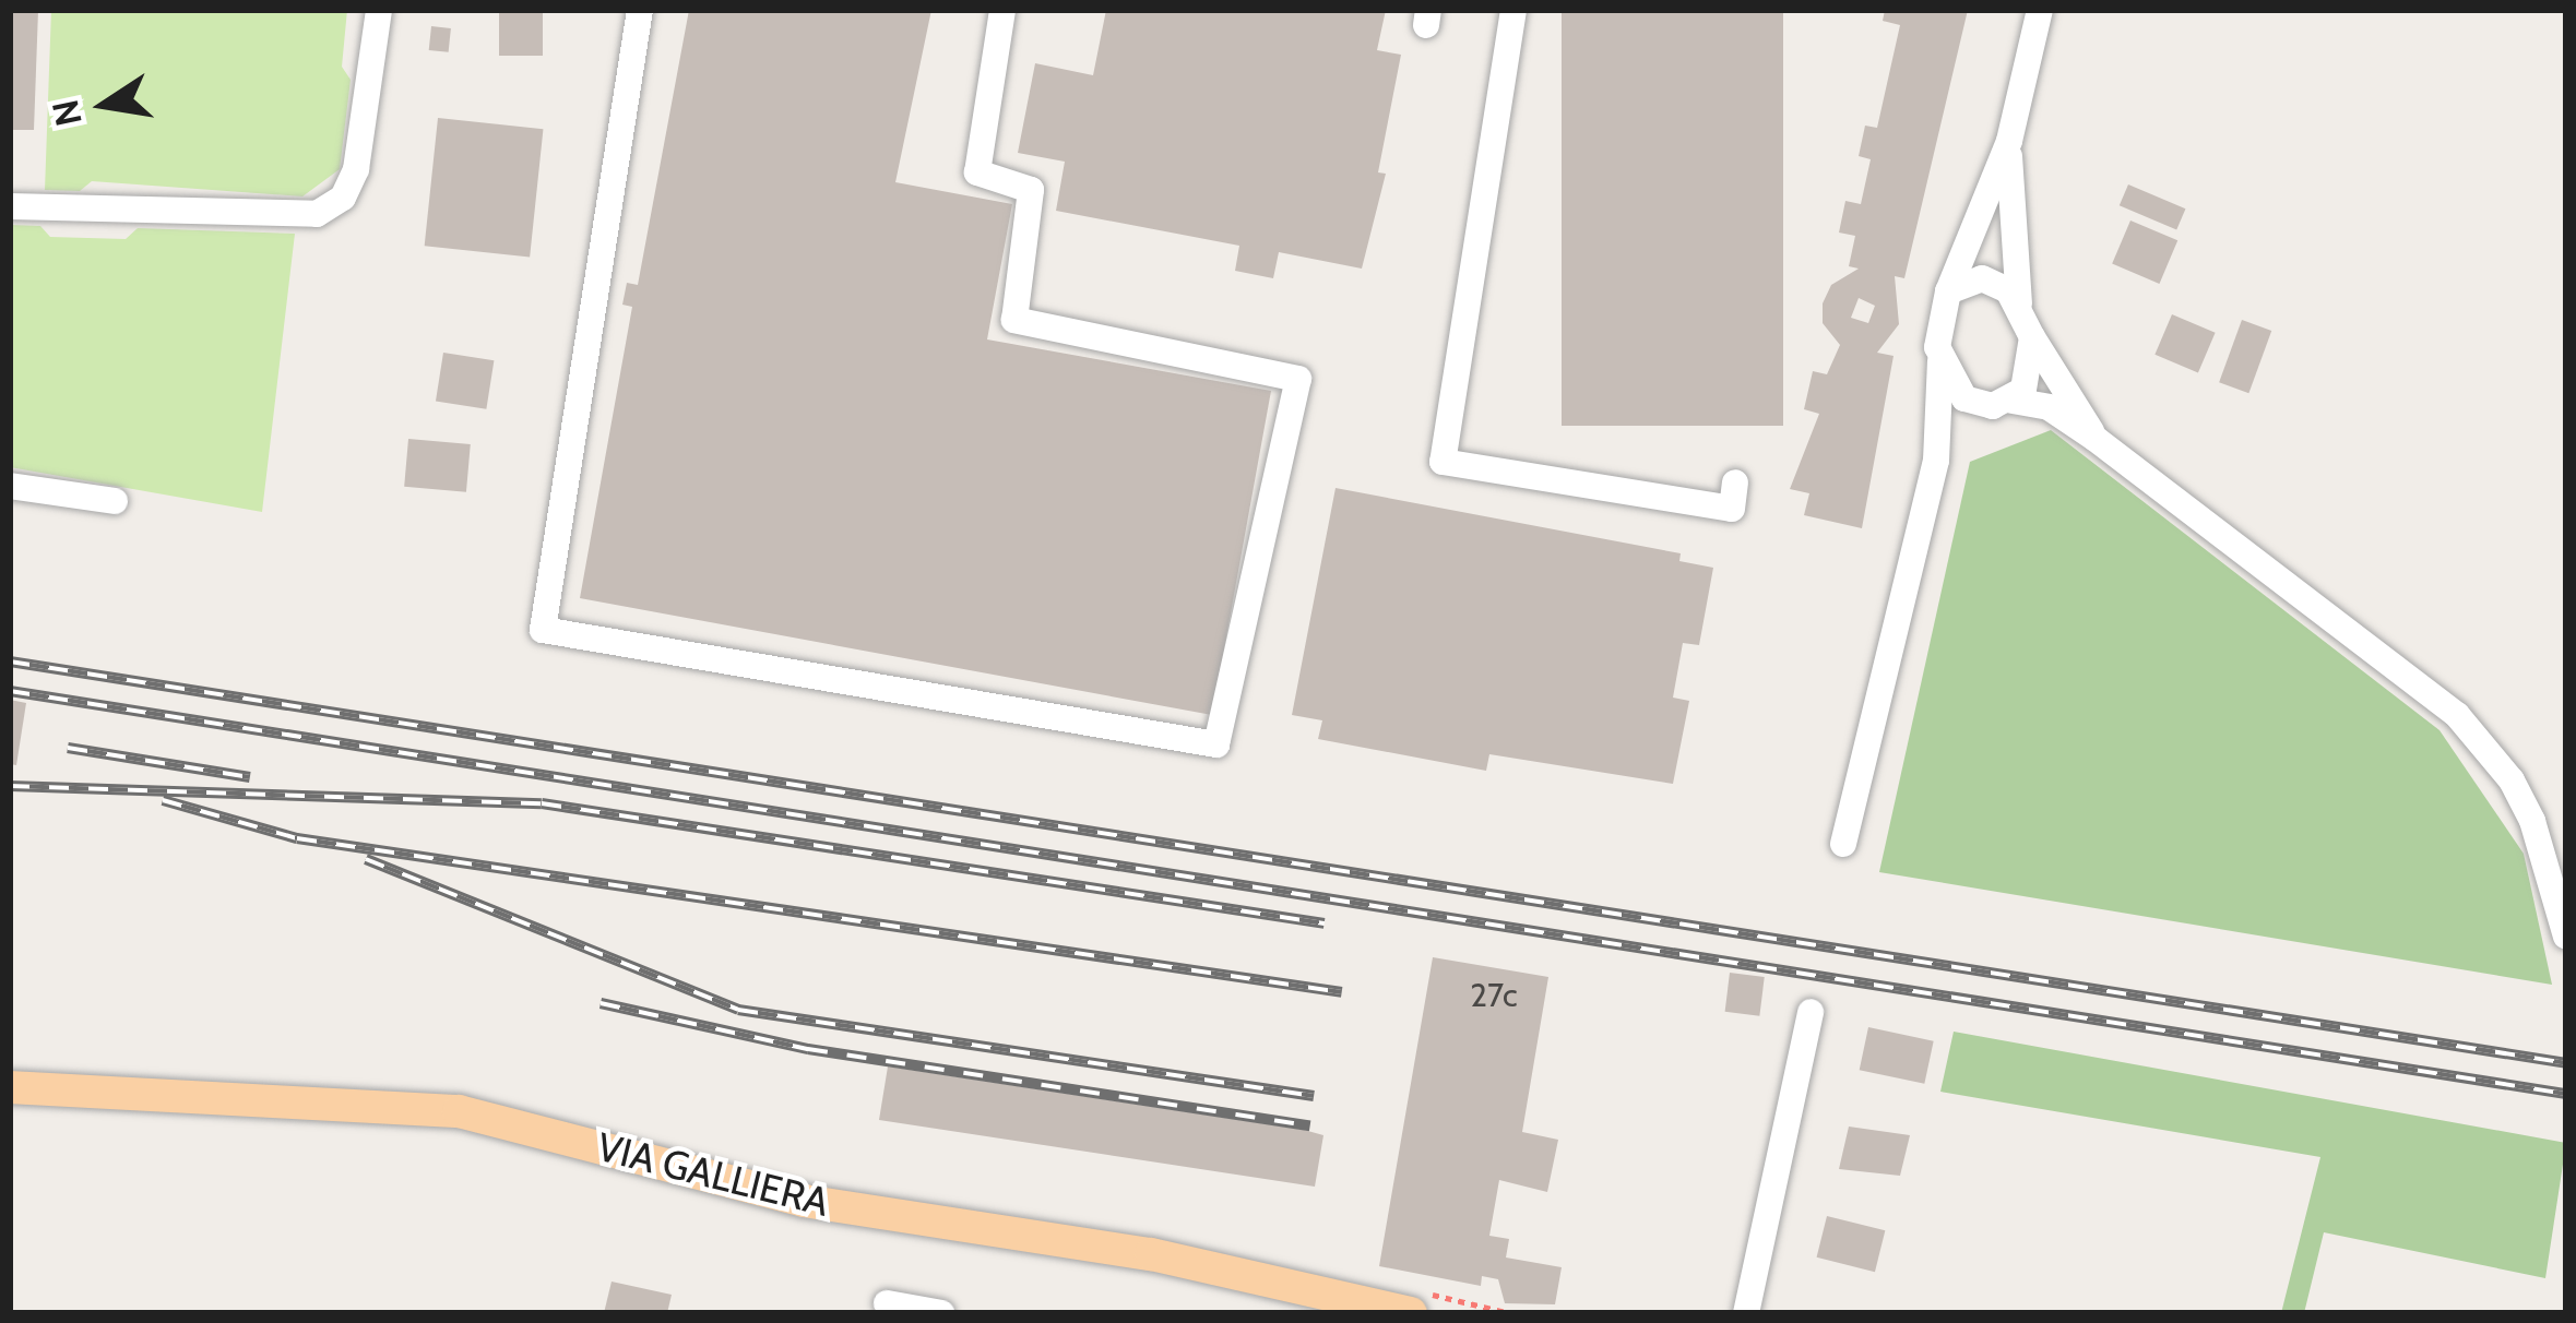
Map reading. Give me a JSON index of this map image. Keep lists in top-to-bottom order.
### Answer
{
  "streets": {
    "main road": ["VIA GALLIERA"]
  },
  "house_numbers": ["27c"],
  "north": "left"
}
